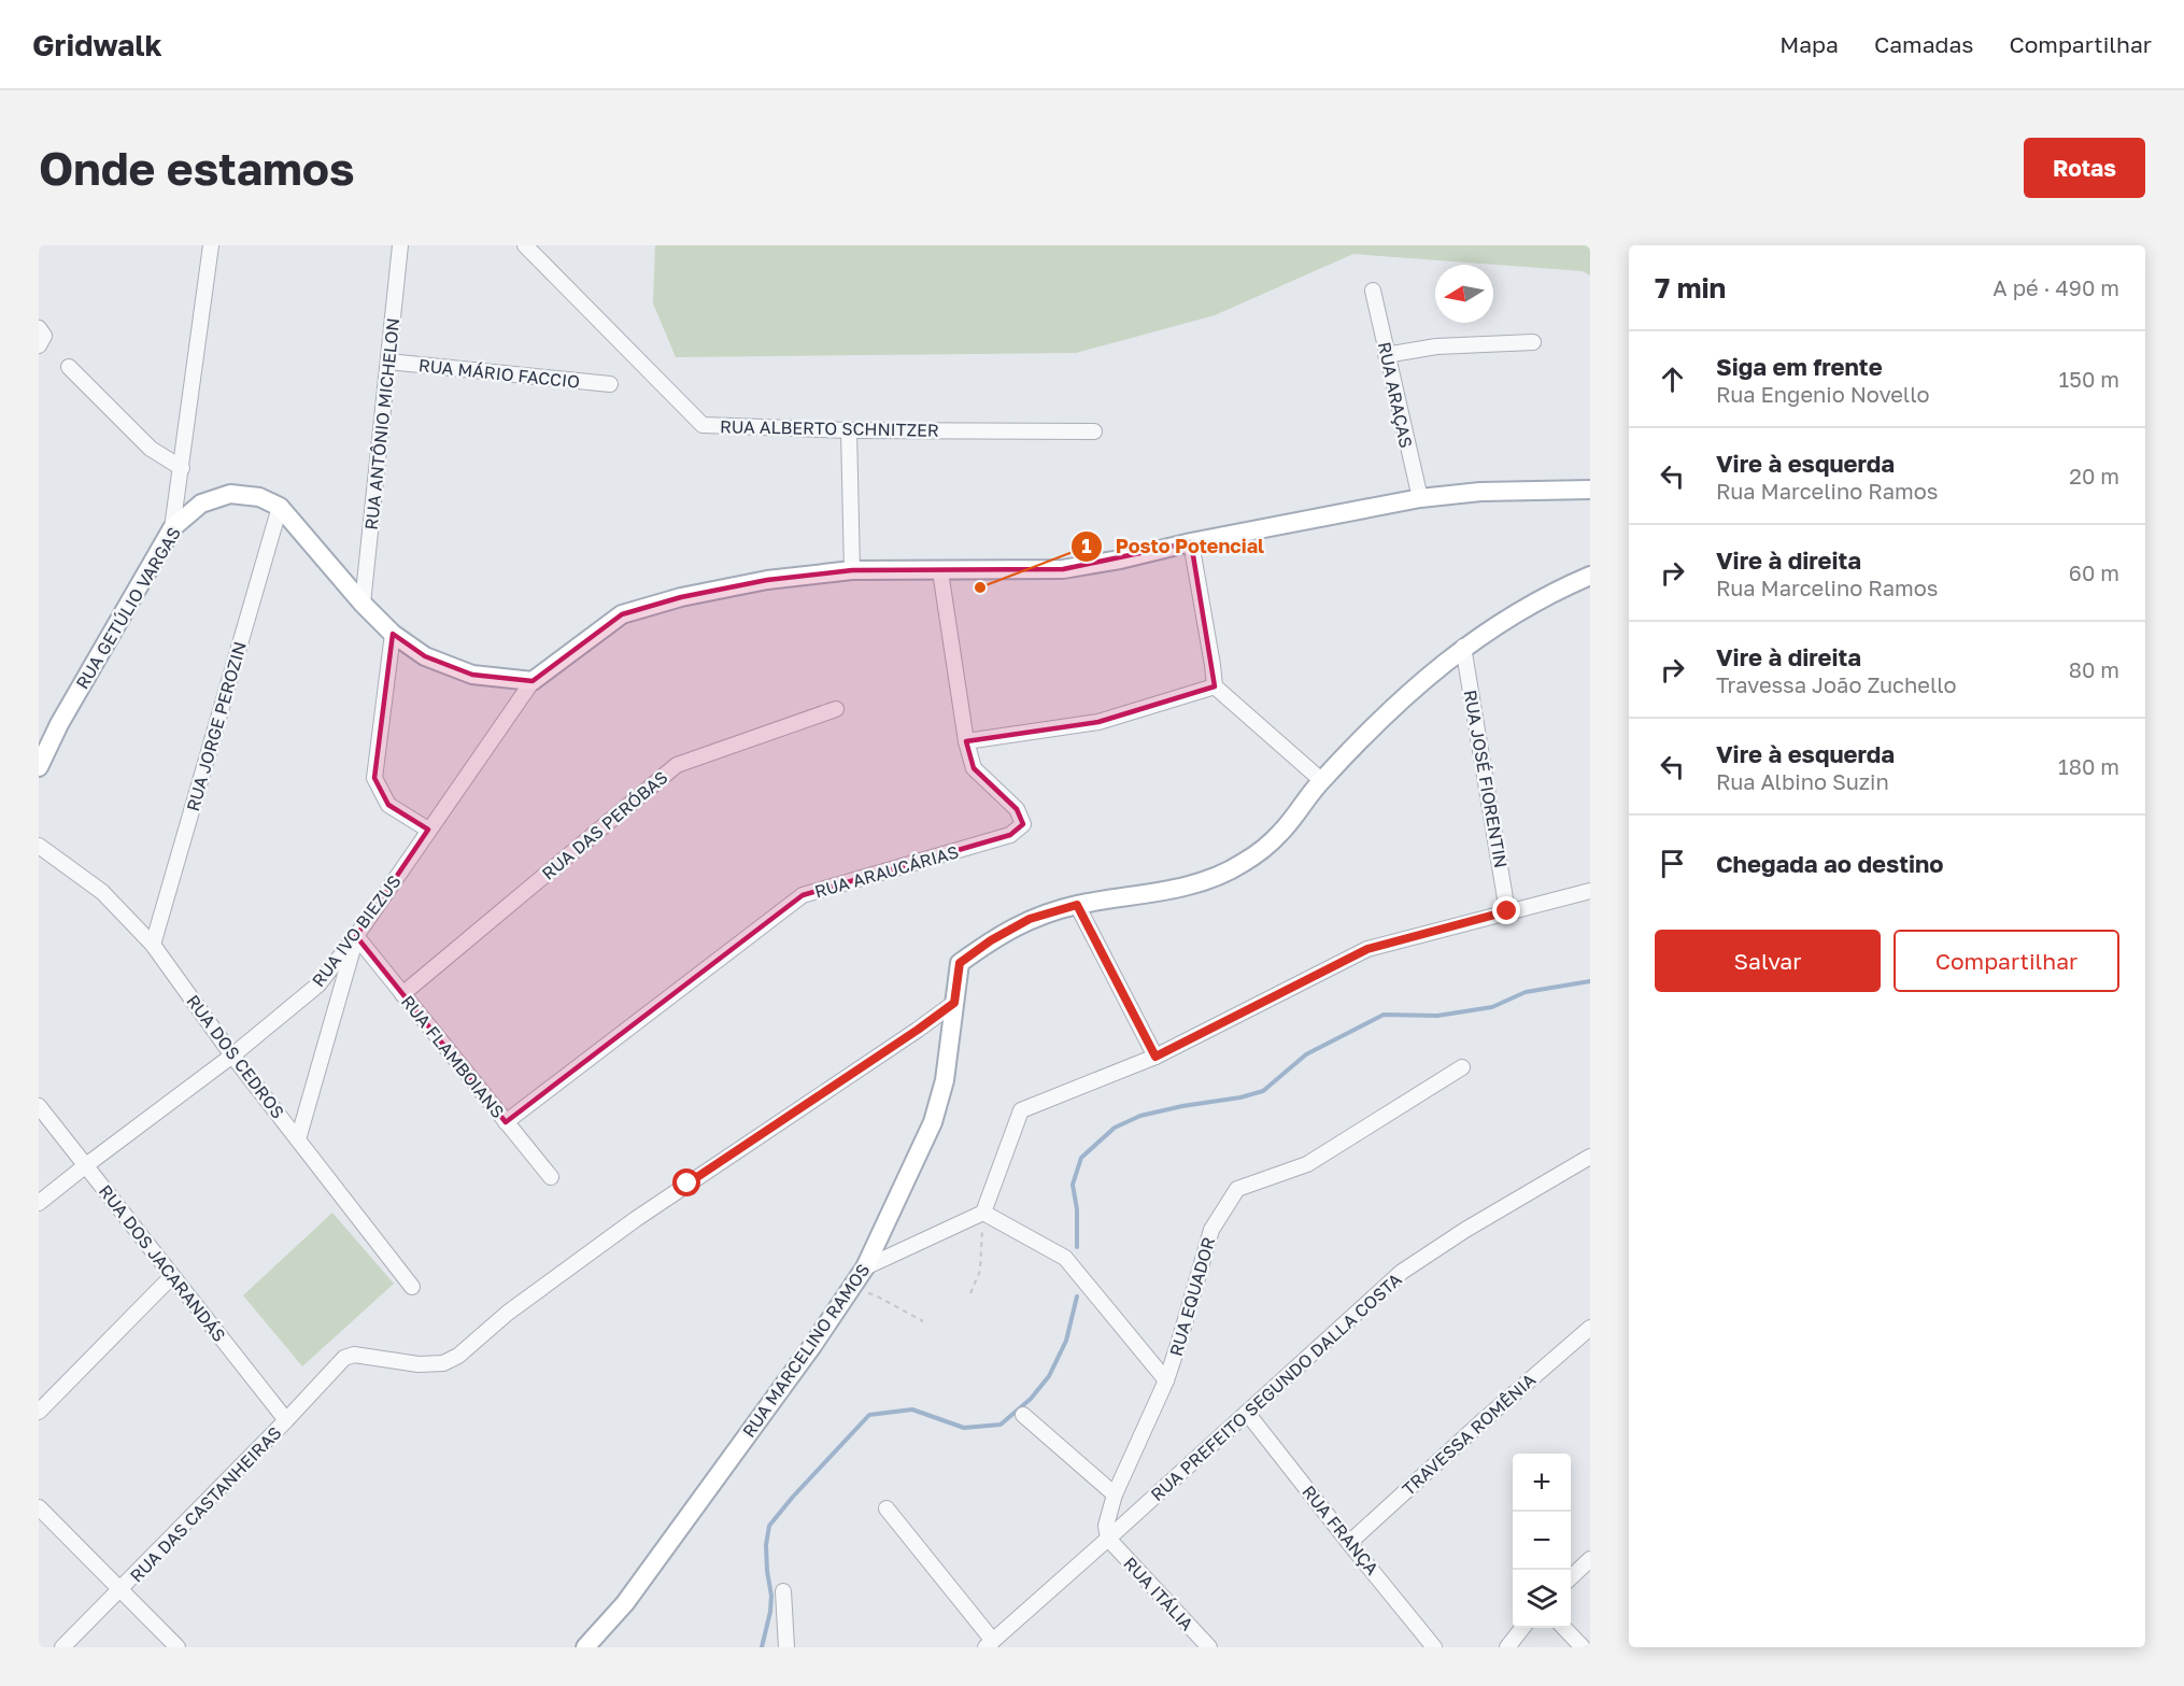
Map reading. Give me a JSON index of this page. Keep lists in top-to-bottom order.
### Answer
{
  "streets": {
    "main road": ["RUA GETÚLIO VARGAS", "RUA MARCELINO RAMOS"],
    "street": [
      "RUA MÁRIO FACCIO",
      "RUA ARAÇAS",
      "RUA ANTÔNIO MICHELON",
      "RUA ALBERTO SCHNITZER",
      "RUA JORGE PEROZIN",
      "RUA JOSÉ FIORENTIN",
      "RUA DAS PERÓBAS",
      "RUA ARAUCÁRIAS",
      "RUA IVO BIEZUS",
      "RUA DOS CEDROS",
      "RUA FLAMBOIANS",
      "RUA DOS JACARANDÁS",
      "RUA EQUADOR",
      "RUA PREFEITO SEGUNDO DALLA COSTA",
      "TRAVESSA ROMÊNIA",
      "RUA DAS CASTANHEIRAS",
      "RUA FRANÇA",
      "RUA ITÁLIA"
    ]
  },
  "crossings": [
    ["RUA MÁRIO FACCIO", "RUA ANTÔNIO MICHELON"],
    ["RUA ANTÔNIO MICHELON", "RUA GETÚLIO VARGAS"],
    ["RUA GETÚLIO VARGAS", "RUA JORGE PEROZIN"],
    ["RUA GETÚLIO VARGAS", "RUA IVO BIEZUS"],
    ["RUA JORGE PEROZIN", "RUA DOS CEDROS"],
    ["RUA JOSÉ FIORENTIN", "RUA MARCELINO RAMOS"],
    ["RUA DAS PERÓBAS", "RUA FLAMBOIANS"],
    ["RUA ARAUCÁRIAS", "RUA FLAMBOIANS"],
    ["RUA IVO BIEZUS", "RUA DOS CEDROS"],
    ["RUA IVO BIEZUS", "RUA FLAMBOIANS"],
    ["RUA IVO BIEZUS", "RUA DOS JACARANDÁS"],
    ["RUA DOS JACARANDÁS", "RUA DAS CASTANHEIRAS"],
    ["RUA EQUADOR", "RUA PREFEITO SEGUNDO DALLA COSTA"],
    ["RUA EQUADOR", "RUA ITÁLIA"],
    ["RUA MARCELINO RAMOS", "RUA DAS CASTANHEIRAS"],
    ["RUA PREFEITO SEGUNDO DALLA COSTA", "RUA FRANÇA"],
    ["RUA PREFEITO SEGUNDO DALLA COSTA", "RUA ITÁLIA"],
    ["TRAVESSA ROMÊNIA", "RUA FRANÇA"]
  ],
  "places": ["Posto Potencial"],
  "north": "left",
  "page": {
    "header": "Gridwalk",
    "nav": ["Mapa", "Camadas", "Compartilhar"],
    "buttons": [
      "Rotas",
      ["Salvar", "Compartilhar"]
    ],
    "title": "Onde estamos",
    "heading": ["7 min", "A pé · 490 m"],
    "list": [
      ["Siga em frente", "Rua Engenio Novello", "150 m"],
      ["Vire à esquerda", "Rua Marcelino Ramos", "20 m"],
      ["Vire à direita", "Rua Marcelino Ramos", "60 m"],
      ["Vire à direita", "Travessa João Zuchello", "80 m"],
      ["Vire à esquerda", "Rua Albino Suzin", "180 m"],
      "Chegada ao destino"
    ],
    "map_buttons": ["+", "−"]
  }
}
